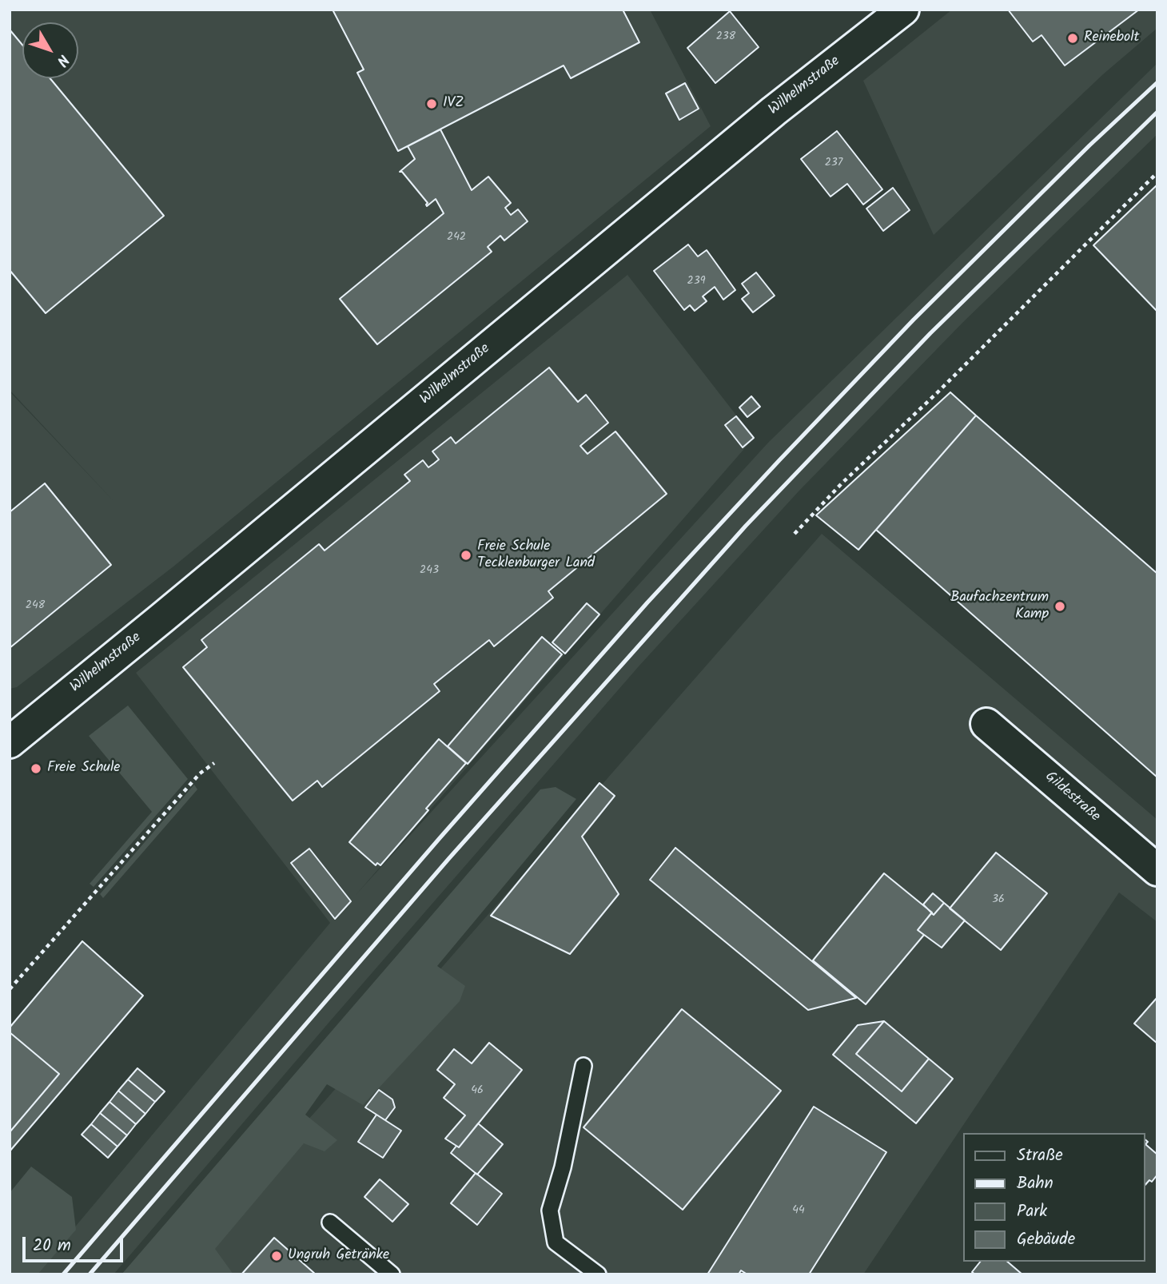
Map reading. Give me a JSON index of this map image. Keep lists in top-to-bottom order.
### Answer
{
  "streets": {
    "street": ["Wilhelmstraße", "Gildestraße"]
  },
  "places": [
    "Reinebolt",
    "IVZ",
    "Freie Schule Tecklenburger Land",
    "Baufachzentrum Kamp",
    "Freie Schule",
    "Ungruh Getränke"
  ],
  "house_numbers": [
    "238",
    "237",
    "242",
    "239",
    "243",
    "248",
    "36",
    "46",
    "44"
  ],
  "legend": [
    "Straße",
    "Bahn",
    "Park",
    "Gebäude"
  ],
  "scale_bar": "20 m",
  "north": "bottom right"
}
